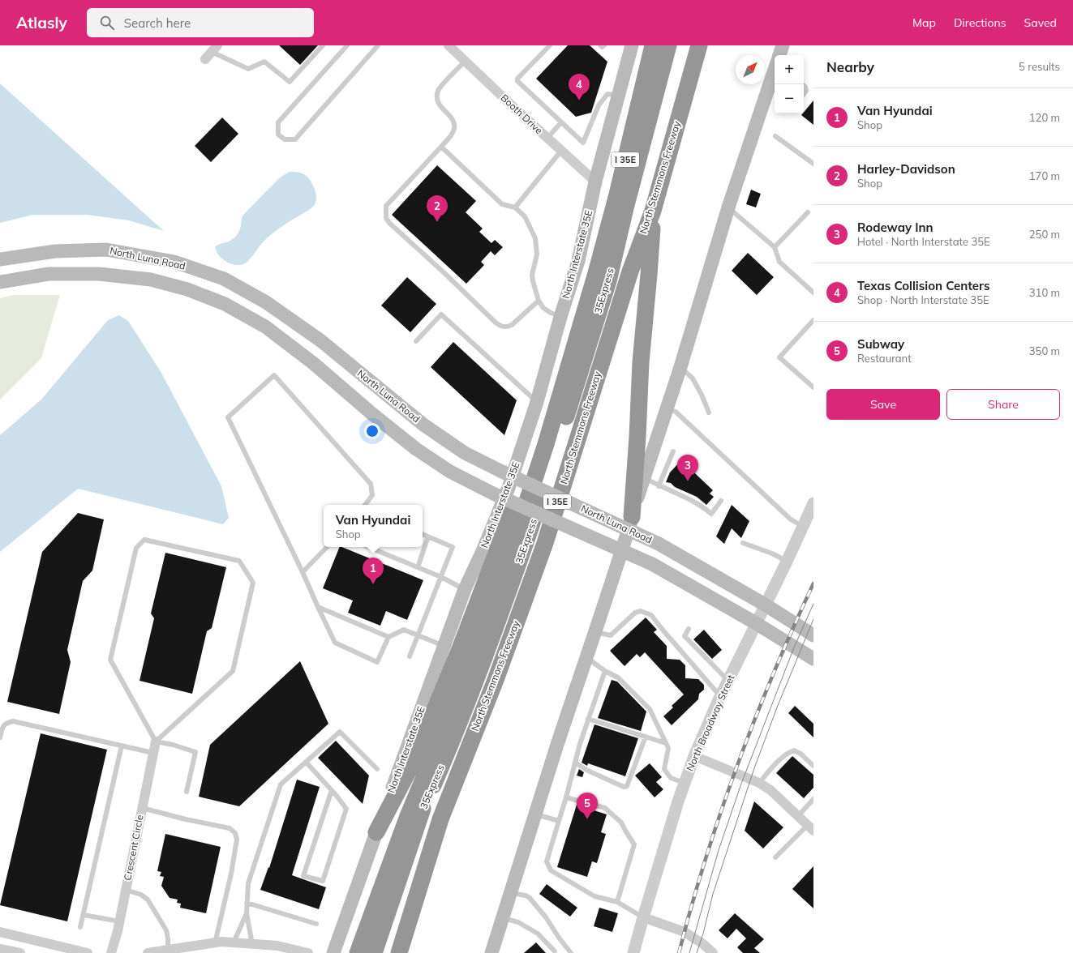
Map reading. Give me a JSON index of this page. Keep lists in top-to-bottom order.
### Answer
{
  "streets": {
    "highway": ["I 35E", "North Stemmons Freeway", "35Express"],
    "main road": ["North Interstate 35E", "North Luna Road"],
    "street": ["Booth Drive", "North Broadway Street", "Crescent Circle"]
  },
  "crossings": [
    ["Booth Drive", "North Interstate 35E"],
    ["North Luna Road", "North Broadway Street"]
  ],
  "north": "top right",
  "page": {
    "header": "Atlasly",
    "search": "Search here",
    "nav": ["Map", "Directions", "Saved"],
    "heading": ["Nearby", "5 results"],
    "map_buttons": ["+", "−"],
    "pins": [
      "4",
      "2",
      "3",
      "1",
      "5"
    ],
    "list": [
      {
        "mark": "1",
        "name": "Van Hyundai",
        "note": "Shop",
        "value": "120 m"
      },
      {
        "mark": "2",
        "name": "Harley-Davidson",
        "note": "Shop",
        "value": "170 m"
      },
      {
        "mark": "3",
        "name": "Rodeway Inn",
        "note": "Hotel · North Interstate 35E",
        "value": "250 m"
      },
      {
        "mark": "4",
        "name": "Texas Collision Centers",
        "note": "Shop · North Interstate 35E",
        "value": "310 m"
      },
      {
        "mark": "5",
        "name": "Subway",
        "note": "Restaurant",
        "value": "350 m"
      }
    ],
    "buttons": ["Save", "Share"],
    "popup": ["Van Hyundai", "Shop"]
  }
}
